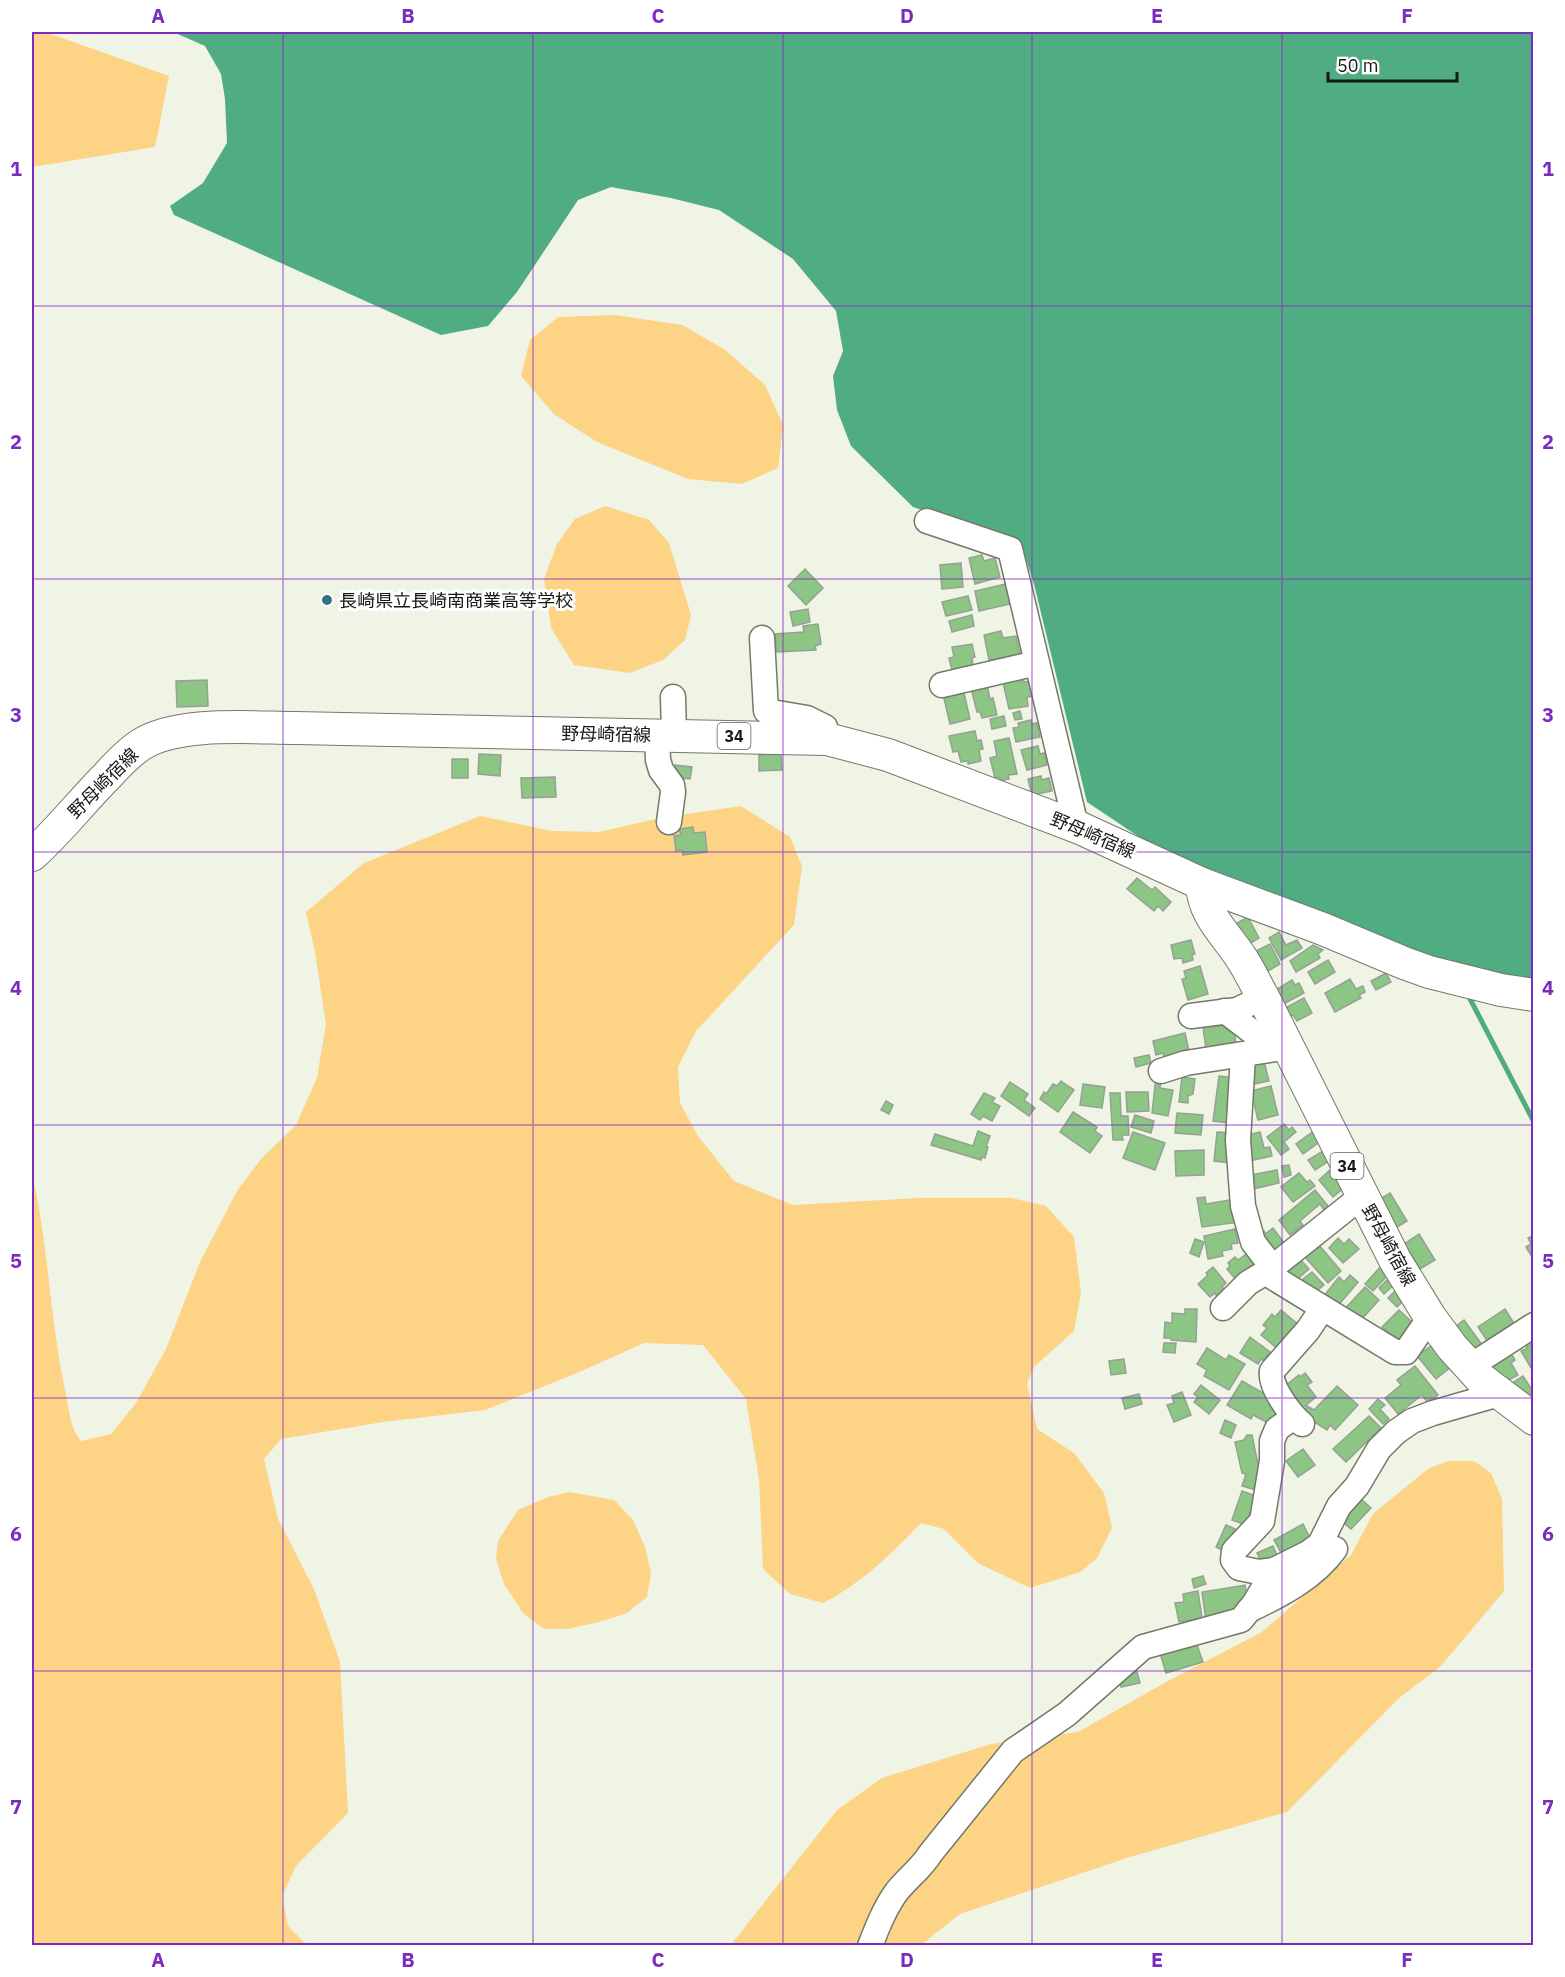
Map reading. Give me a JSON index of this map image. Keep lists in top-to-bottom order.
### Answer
{
  "streets": {
    "main road": ["野母崎宿線", "34"]
  },
  "places": ["長崎県立長崎南商業高等学校"],
  "scale_bar": "50 m",
  "grid": {
    "columns": [
      "A",
      "B",
      "C",
      "D",
      "E",
      "F"
    ],
    "rows": [
      "1",
      "2",
      "3",
      "4",
      "5",
      "6",
      "7"
    ]
  }
}
